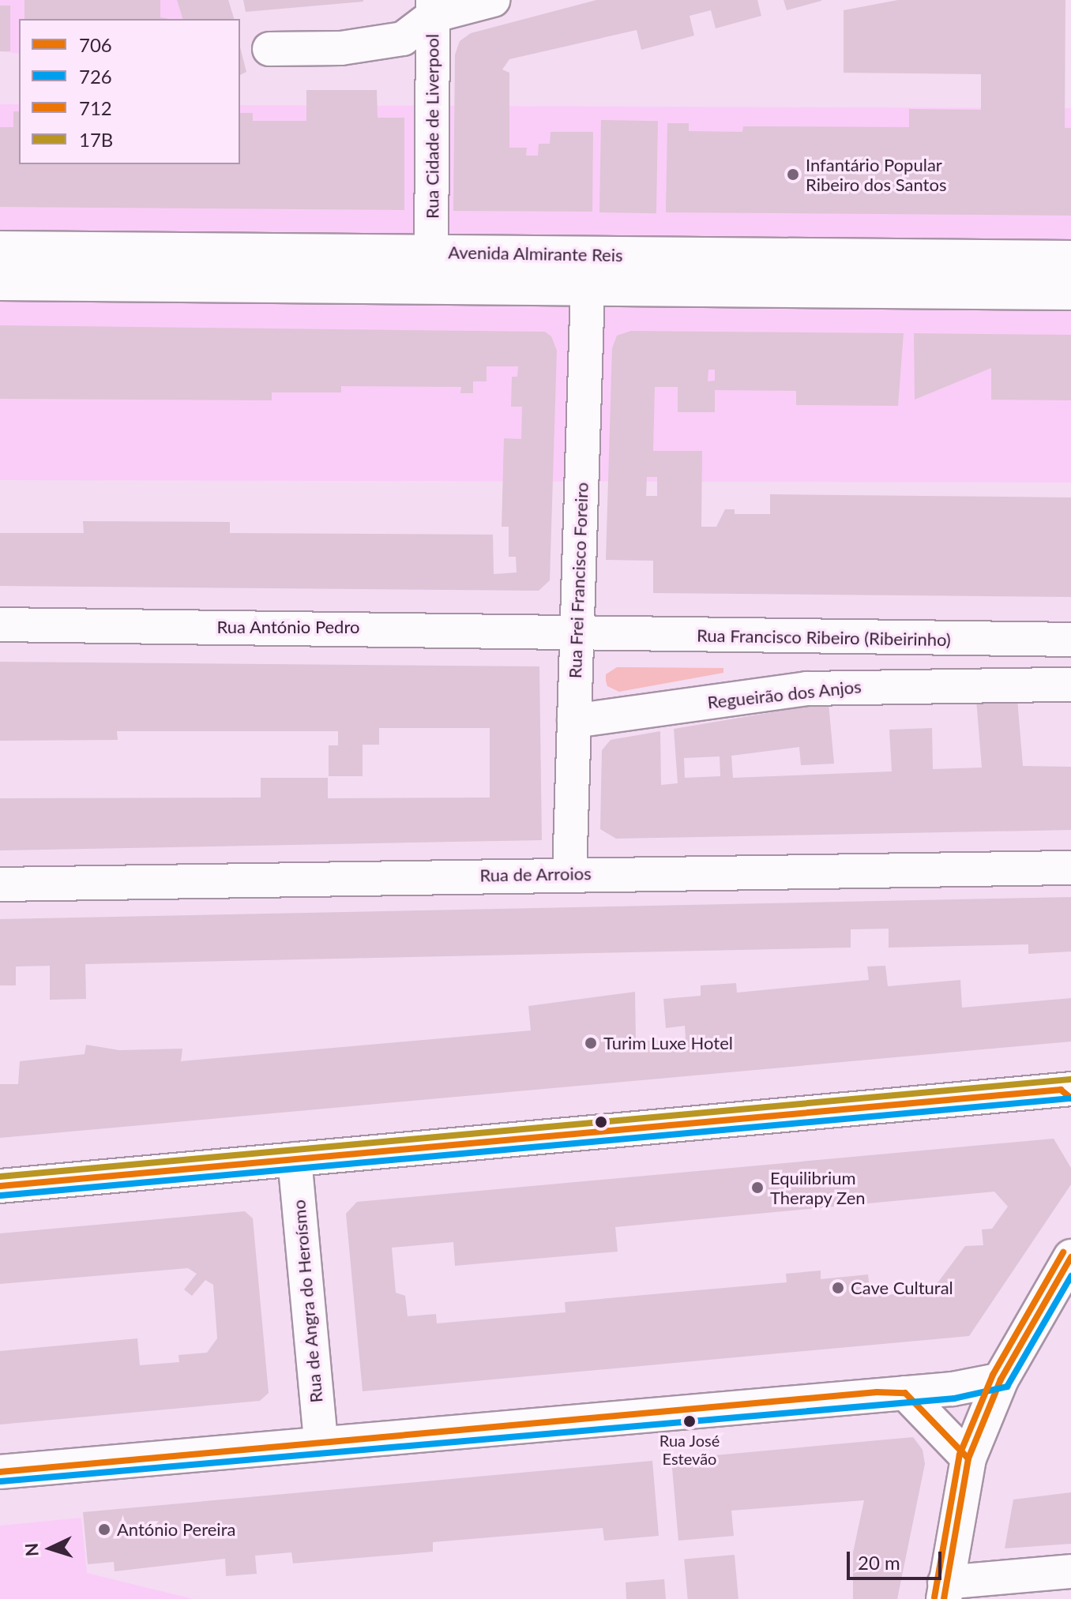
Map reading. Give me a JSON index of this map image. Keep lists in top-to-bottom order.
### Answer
{
  "streets": {
    "main road": ["Avenida Almirante Reis"],
    "street": [
      "Rua Cidade de Liverpool",
      "Rua Frei Francisco Foreiro",
      "Rua António Pedro",
      "Rua Francisco Ribeiro (Ribeirinho)",
      "Regueirão dos Anjos",
      "Rua de Arroios",
      "Rua de Angra do Heroísmo"
    ]
  },
  "crossings": [
    ["Rua Cidade de Liverpool", "Avenida Almirante Reis"],
    ["Avenida Almirante Reis", "Rua Frei Francisco Foreiro"],
    ["Rua Frei Francisco Foreiro", "Rua António Pedro"],
    ["Rua Frei Francisco Foreiro", "Rua Francisco Ribeiro (Ribeirinho)"],
    ["Rua Frei Francisco Foreiro", "Regueirão dos Anjos"],
    ["Rua Frei Francisco Foreiro", "Rua de Arroios"],
    ["Rua António Pedro", "Rua Francisco Ribeiro (Ribeirinho)"]
  ],
  "places": [
    "Infantário Popular Ribeiro dos Santos",
    "Turim Luxe Hotel",
    "Equilibrium Therapy Zen",
    "Cave Cultural",
    "Rua José Estevão",
    "António Pereira"
  ],
  "lines": [
    "transit line 17B",
    "transit line 706",
    "transit line 726",
    "transit line 712"
  ],
  "legend": [
    "706",
    "726",
    "712",
    "17B"
  ],
  "scale_bar": "20 m",
  "north": "left"
}
